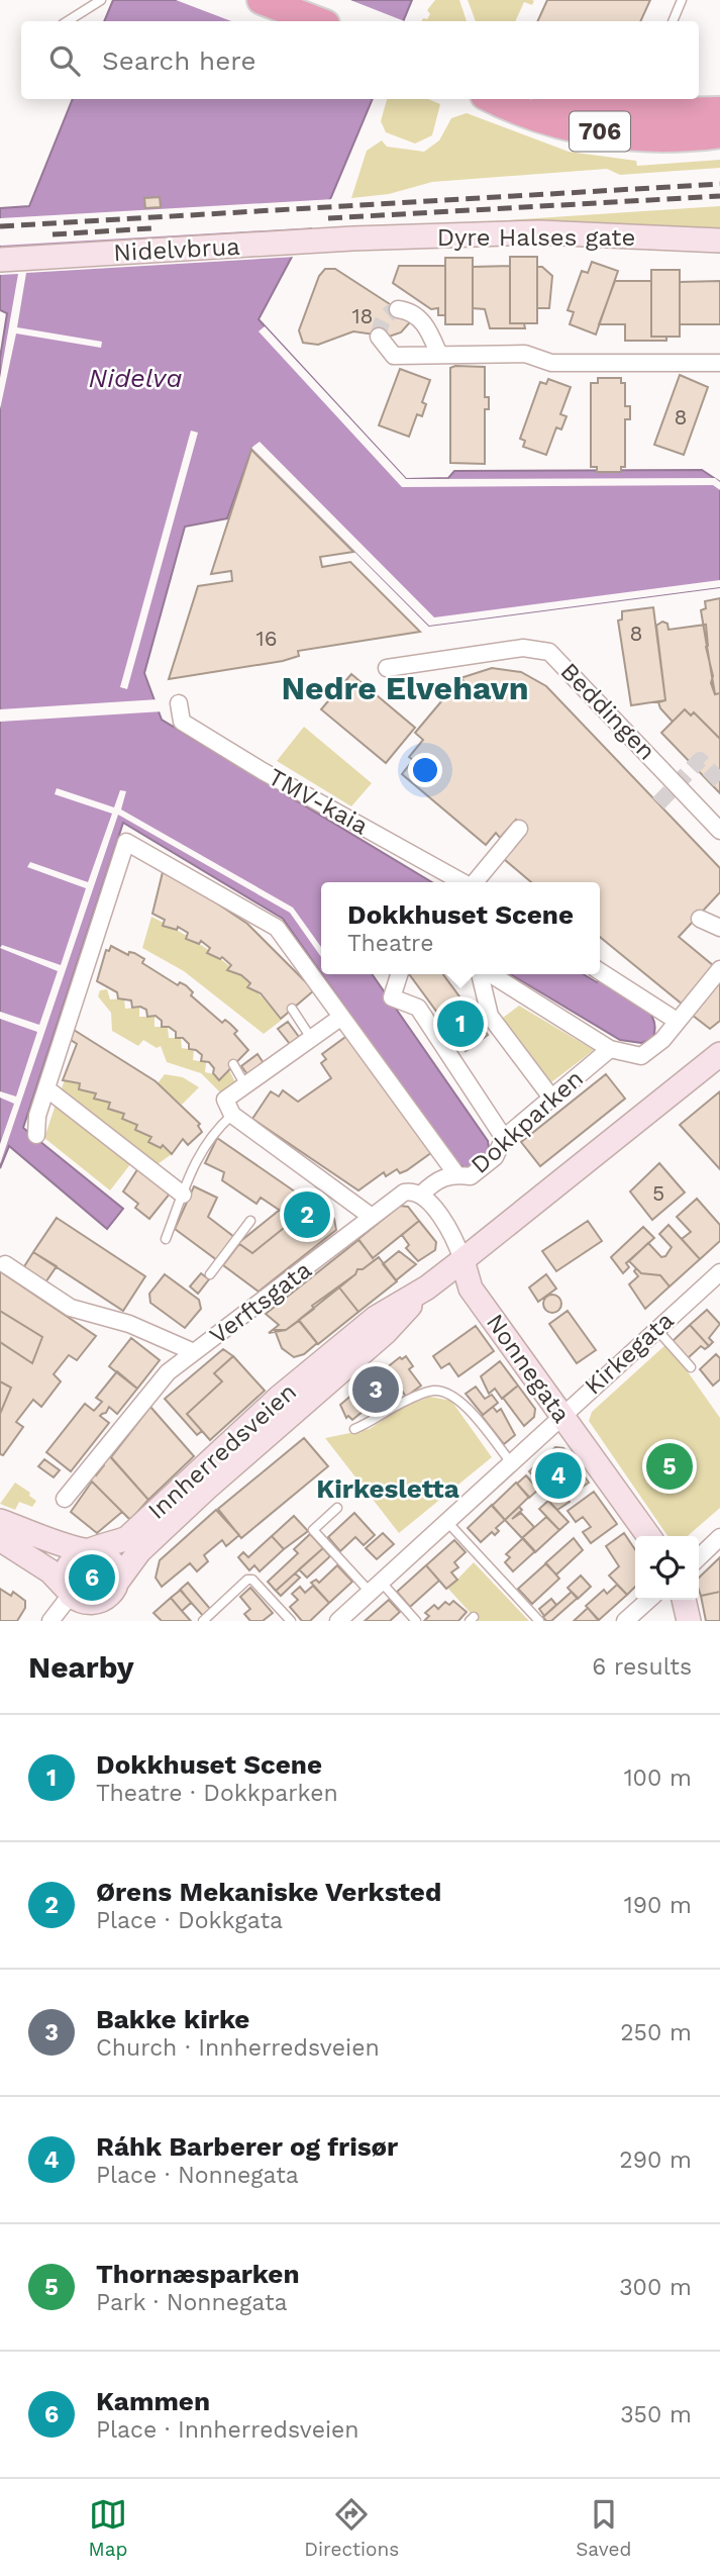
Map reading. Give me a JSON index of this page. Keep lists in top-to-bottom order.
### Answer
{
  "streets": {
    "highway": ["706"],
    "main road": [
      "Dyre Halses gate",
      "Nidelvbrua",
      "Nonnegata",
      "Innherredsveien"
    ],
    "street": [
      "Beddingen",
      "TMV-kaia",
      "Dokkparken",
      "Verftsgata",
      "Kirkegata"
    ]
  },
  "crossings": [
    ["Dyre Halses gate", "Nidelvbrua"],
    ["Dokkparken", "Verftsgata"],
    ["Kirkegata", "Nonnegata"],
    ["Nonnegata", "Innherredsveien"]
  ],
  "districts": ["Nedre Elvehavn", "Kirkesletta"],
  "water": ["Nidelva"],
  "house_numbers": [
    "18",
    "8",
    "8",
    "16",
    "5"
  ],
  "page": {
    "search": "Search here",
    "popup": ["Dokkhuset Scene", "Theatre"],
    "pins": [
      "1",
      "2",
      "3",
      "5",
      "4",
      "6"
    ],
    "heading": ["Nearby", "6 results"],
    "list": [
      {
        "mark": "1",
        "name": "Dokkhuset Scene",
        "note": "Theatre · Dokkparken",
        "value": "100 m"
      },
      {
        "mark": "2",
        "name": "Ørens Mekaniske Verksted",
        "note": "Place · Dokkgata",
        "value": "190 m"
      },
      {
        "mark": "3",
        "name": "Bakke kirke",
        "note": "Church · Innherredsveien",
        "value": "250 m"
      },
      {
        "mark": "4",
        "name": "Ráhk Barberer og frisør",
        "note": "Place · Nonnegata",
        "value": "290 m"
      },
      {
        "mark": "5",
        "name": "Thornæsparken",
        "note": "Park · Nonnegata",
        "value": "300 m"
      },
      {
        "mark": "6",
        "name": "Kammen",
        "note": "Place · Innherredsveien",
        "value": "350 m"
      }
    ],
    "nav": ["Map", "Directions", "Saved"]
  }
}
